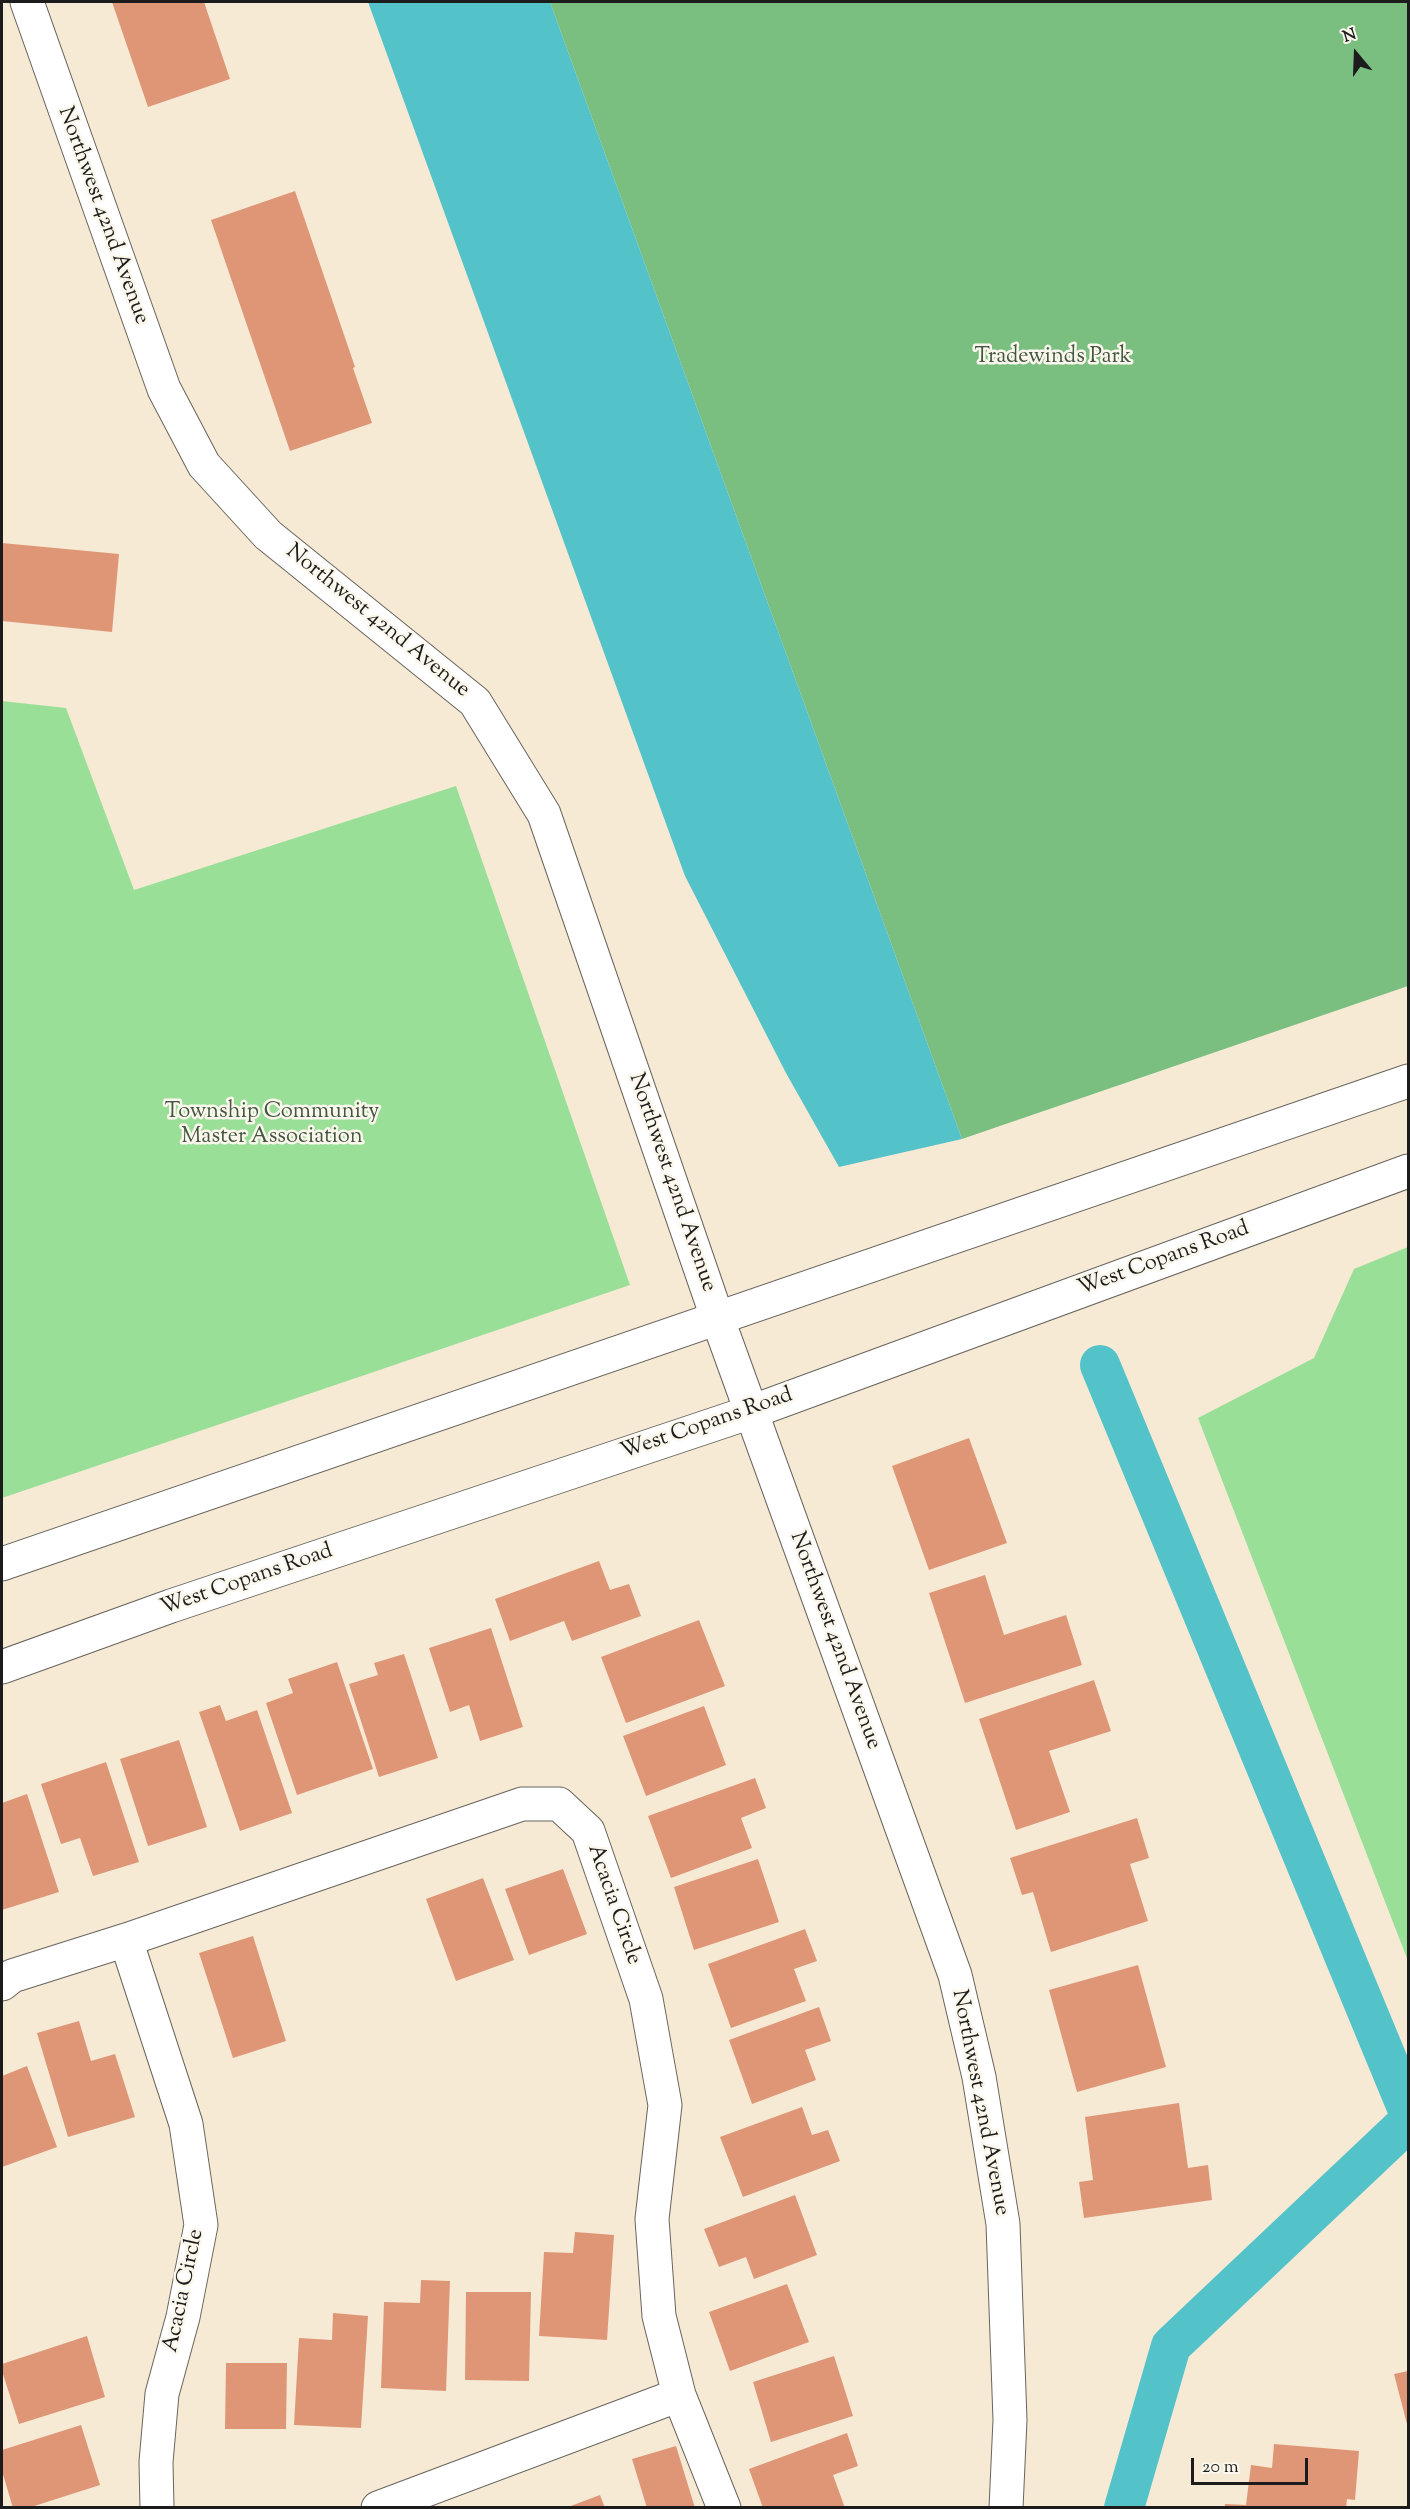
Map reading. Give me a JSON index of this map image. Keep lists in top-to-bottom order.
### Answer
{
  "streets": {
    "street": ["Northwest 42nd Avenue", "West Copans Road", "Acacia Circle"]
  },
  "crossings": [
    ["Northwest 42nd Avenue", "West Copans Road"]
  ],
  "parks": ["Tradewinds Park", "Township Community Master Association"],
  "scale_bar": "20 m",
  "north": "top"
}
